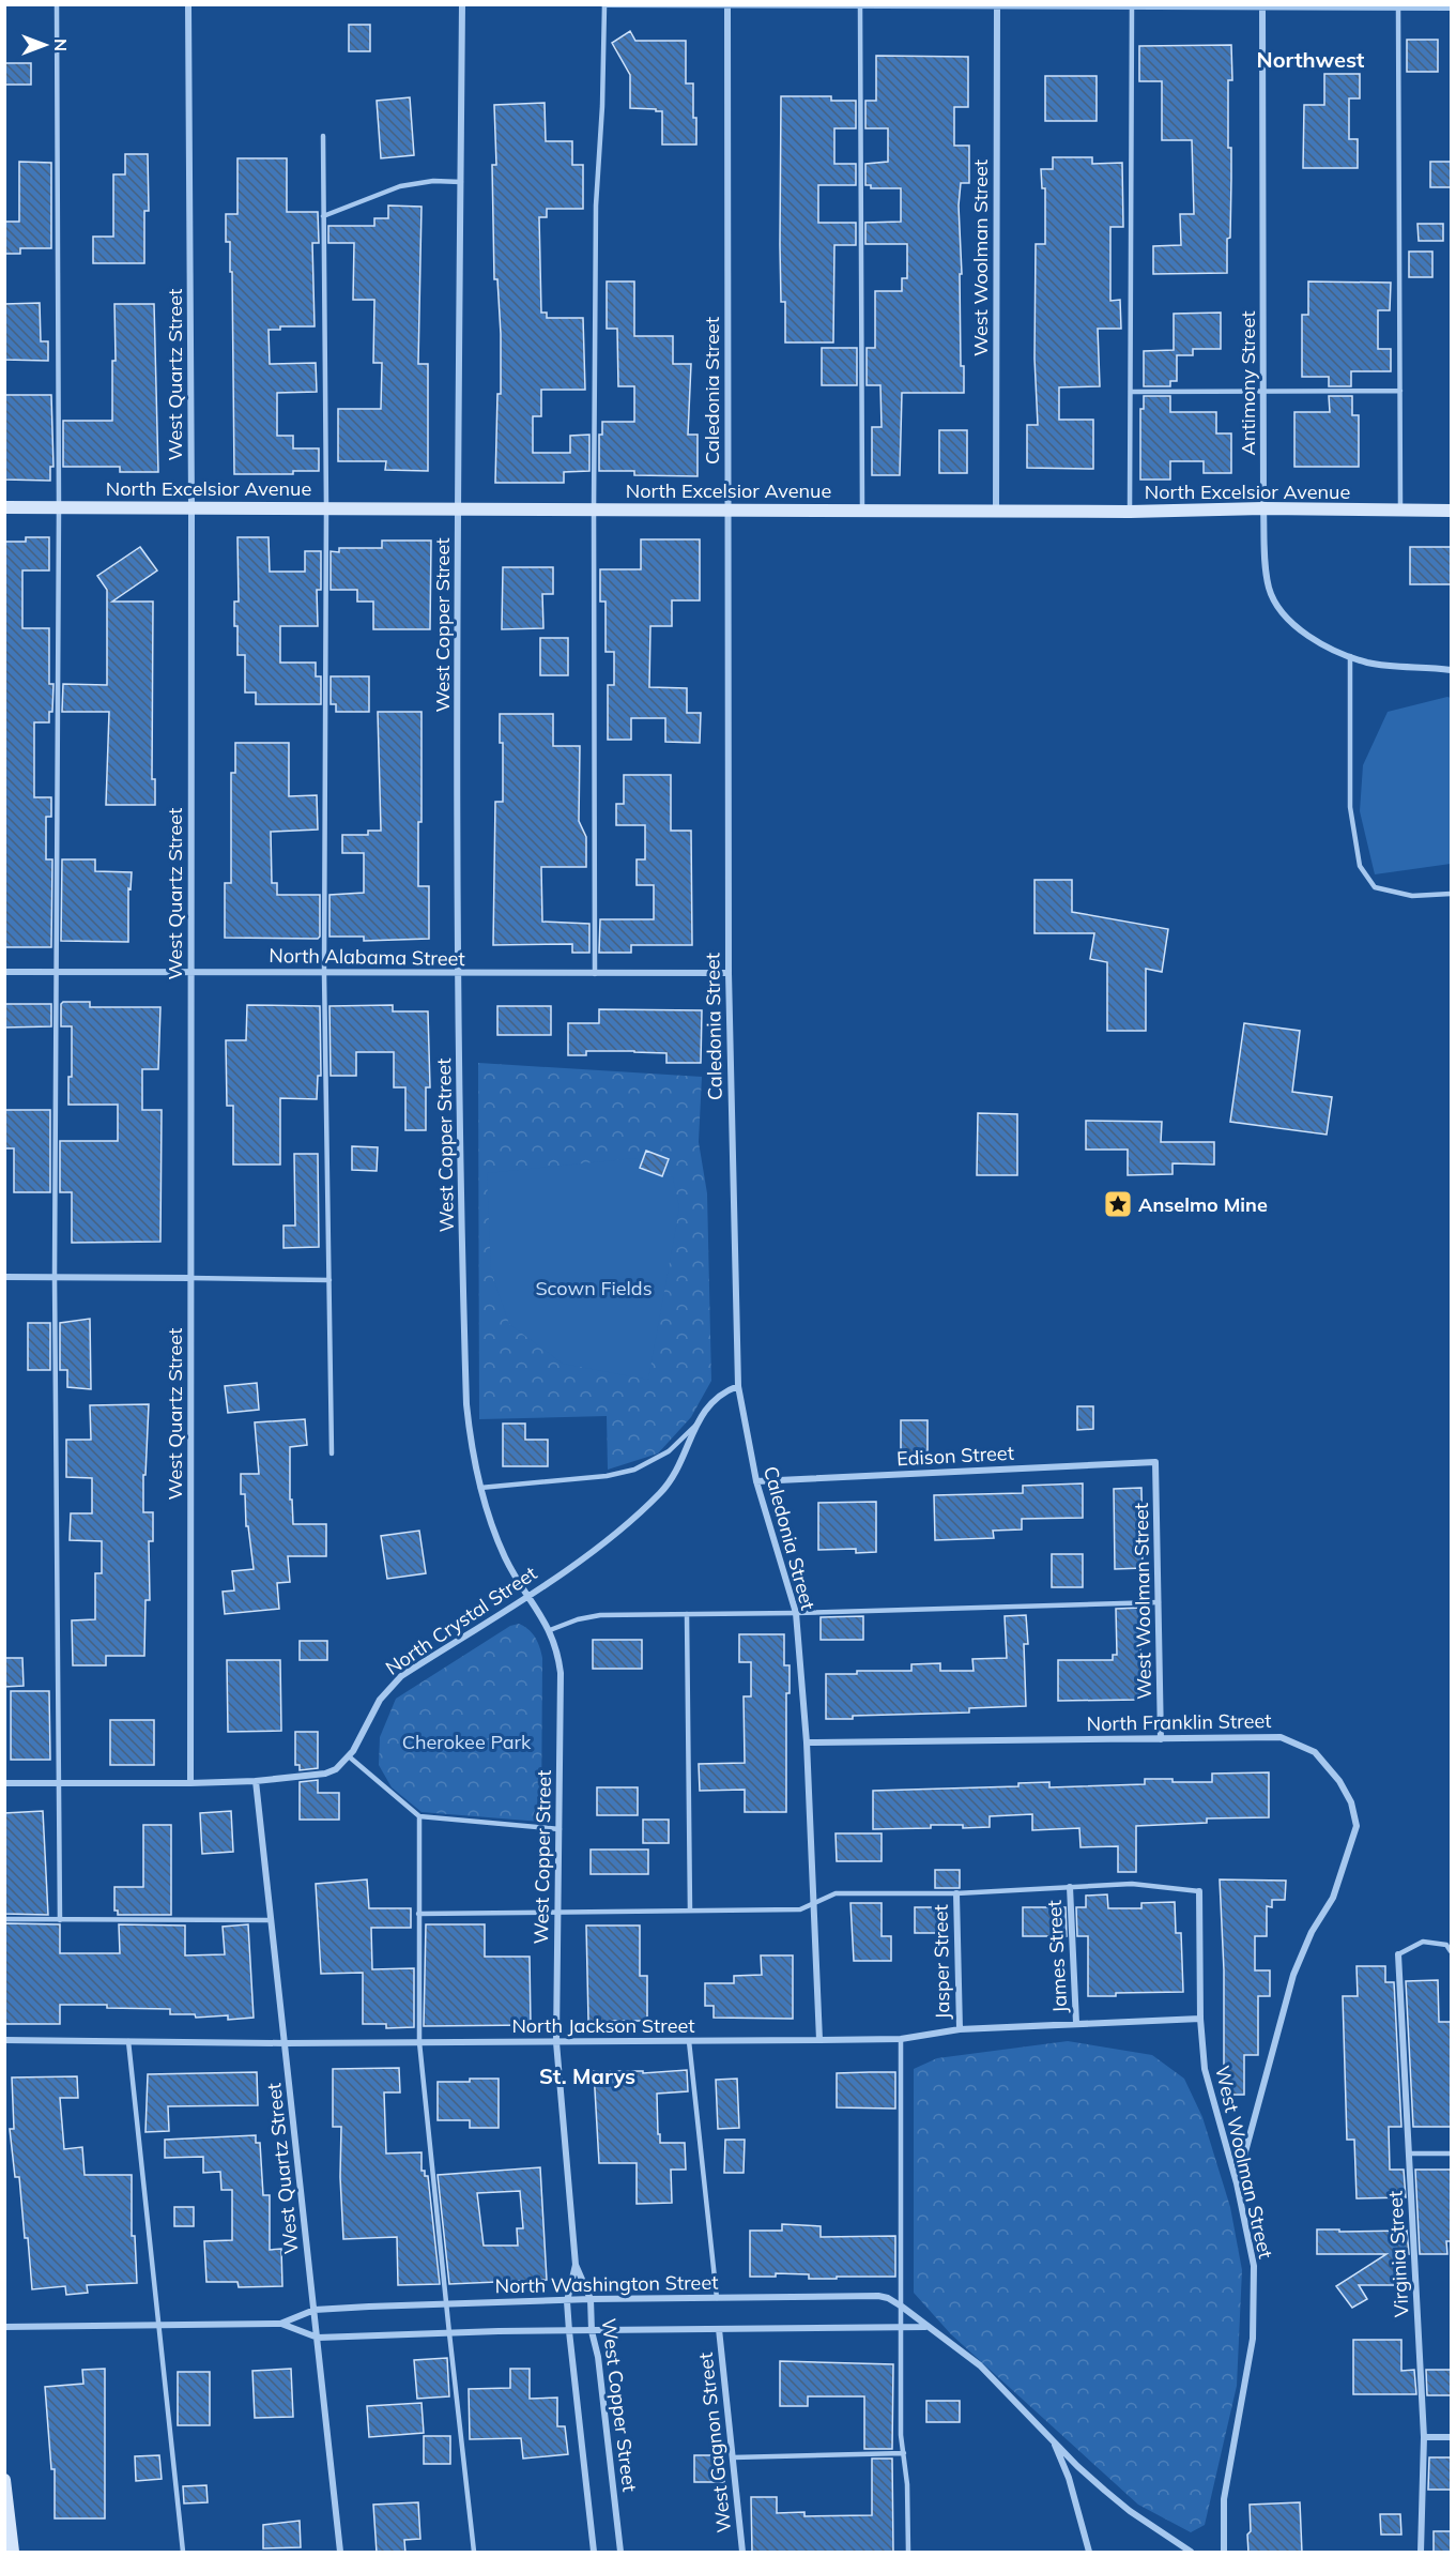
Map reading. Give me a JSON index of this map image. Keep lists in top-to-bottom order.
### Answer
{
  "streets": {
    "street": [
      "West Woolman Street",
      "West Quartz Street",
      "Antimony Street",
      "Caledonia Street",
      "North Excelsior Avenue",
      "West Copper Street",
      "North Alabama Street",
      "Edison Street",
      "North Crystal Street",
      "North Franklin Street",
      "James Street",
      "Jasper Street",
      "North Jackson Street",
      "Virginia Street",
      "North Washington Street",
      "West Gagnon Street"
    ]
  },
  "crossings": [
    ["West Woolman Street", "North Excelsior Avenue"],
    ["West Woolman Street", "Edison Street"],
    ["West Woolman Street", "North Franklin Street"],
    ["West Woolman Street", "North Jackson Street"],
    ["West Quartz Street", "North Excelsior Avenue"],
    ["West Quartz Street", "North Alabama Street"],
    ["West Quartz Street", "North Crystal Street"],
    ["West Quartz Street", "North Jackson Street"],
    ["West Quartz Street", "North Washington Street"],
    ["Antimony Street", "North Excelsior Avenue"],
    ["Caledonia Street", "North Excelsior Avenue"],
    ["Caledonia Street", "North Alabama Street"],
    ["Caledonia Street", "Edison Street"],
    ["Caledonia Street", "North Crystal Street"],
    ["Caledonia Street", "North Franklin Street"],
    ["Caledonia Street", "North Jackson Street"],
    ["North Excelsior Avenue", "West Copper Street"],
    ["West Copper Street", "North Alabama Street"],
    ["West Copper Street", "North Crystal Street"],
    ["West Copper Street", "North Jackson Street"],
    ["West Copper Street", "North Washington Street"],
    ["James Street", "North Jackson Street"],
    ["Jasper Street", "North Jackson Street"],
    ["North Washington Street", "West Gagnon Street"]
  ],
  "districts": ["Northwest", "St. Marys"],
  "parks": ["Scown Fields", "Cherokee Park"],
  "places": {
    "place": ["Anselmo Mine"]
  },
  "north": "right"
}
